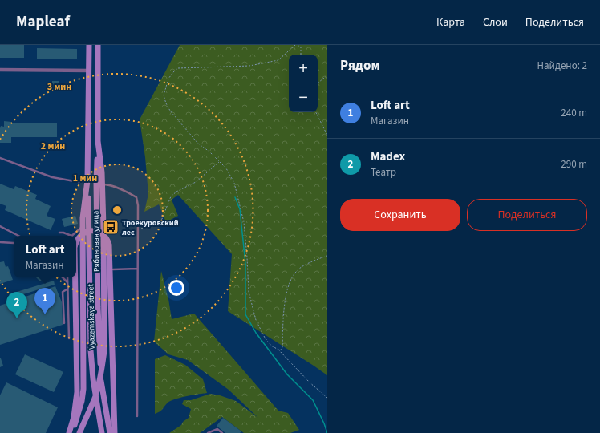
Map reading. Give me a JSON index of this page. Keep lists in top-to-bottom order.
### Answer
{
  "streets": {
    "main road": ["Рябиновая улица", "Vyazemskaya street"]
  },
  "crossings": [
    ["Рябиновая улица", "Vyazemskaya street"]
  ],
  "places": {
    "bus stop": ["Троекуровский лес"]
  },
  "page": {
    "header": "Mapleaf",
    "nav": ["Карта", "Слои", "Поделиться"],
    "heading": ["Рядом", "Найдено: 2"],
    "map_buttons": ["+", "−"],
    "list": [
      {
        "mark": "1",
        "name": "Loft art",
        "note": "Магазин",
        "value": "240 m"
      },
      {
        "mark": "2",
        "name": "Madex",
        "note": "Театр",
        "value": "290 m"
      }
    ],
    "buttons": ["Сохранить", "Поделиться"],
    "popup": ["Loft art", "Магазин"],
    "pins": ["1", "2"]
  },
  "rings": ["3 мин", "2 мин", "1 мин"]
}
